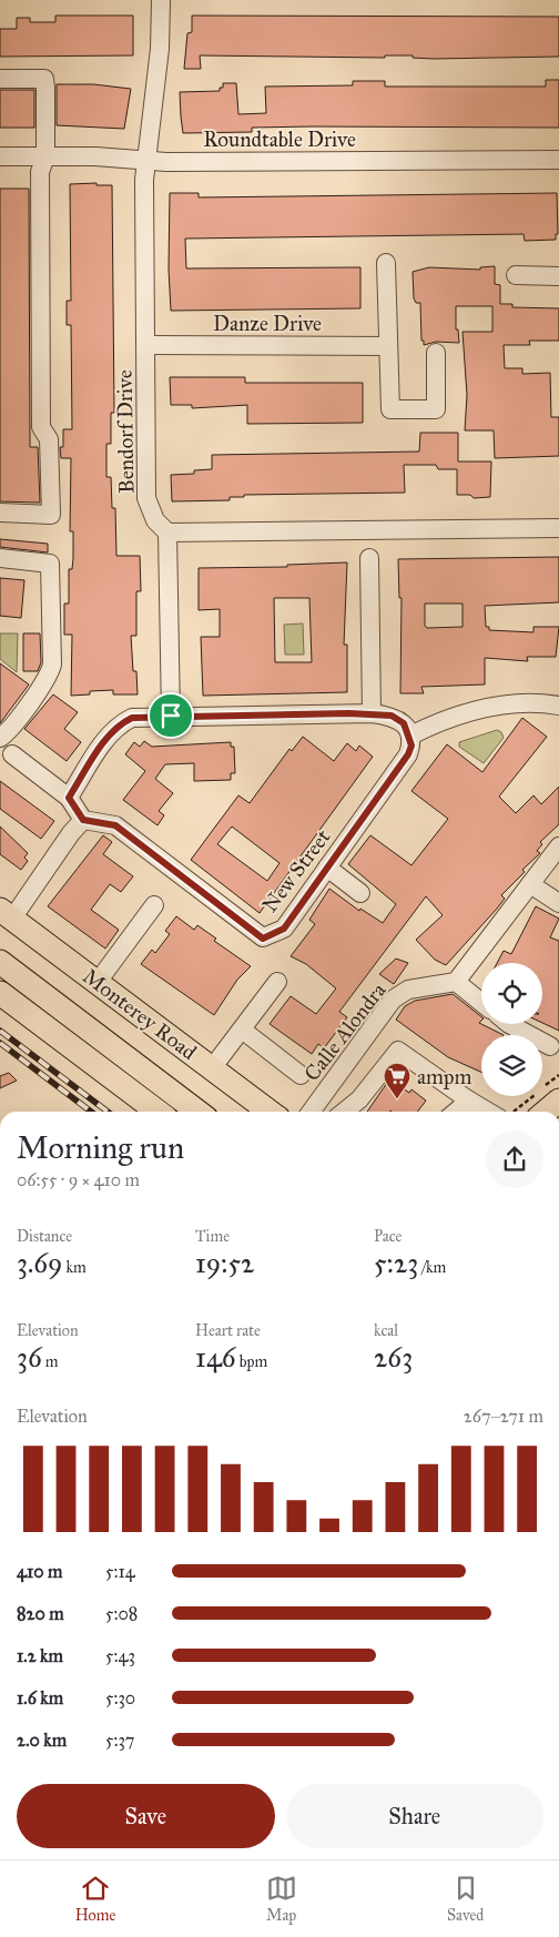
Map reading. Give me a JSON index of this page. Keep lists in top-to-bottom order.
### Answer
{
  "streets": {
    "main road": ["Monterey Road"],
    "street": [
      "Roundtable Drive",
      "Danze Drive",
      "Bendorf Drive",
      "New Street",
      "Calle Alondra"
    ]
  },
  "crossings": [
    ["Roundtable Drive", "Bendorf Drive"],
    ["Danze Drive", "Bendorf Drive"]
  ],
  "places": {
    "supermarket": ["ampm"]
  },
  "page": {
    "heading": ["Morning run", "06:55 · 9 × 410 m"],
    "stats": [
      ["Distance", "3.69 km"],
      ["Time", "19:52"],
      ["Pace", "5:23 /km"],
      ["Elevation", "36 m"],
      ["Heart rate", "146 bpm"],
      ["kcal", "263"]
    ],
    "chart": ["Elevation", "267–271 m"],
    "list": [
      {
        "name": "410 m",
        "note": "5:14"
      },
      {
        "name": "820 m",
        "note": "5:08"
      },
      {
        "name": "1.2 km",
        "note": "5:43"
      },
      {
        "name": "1.6 km",
        "note": "5:30"
      },
      {
        "name": "2.0 km",
        "note": "5:37"
      }
    ],
    "buttons": ["Save", "Share"],
    "tabs": ["Home", "Map", "Saved"]
  }
}
